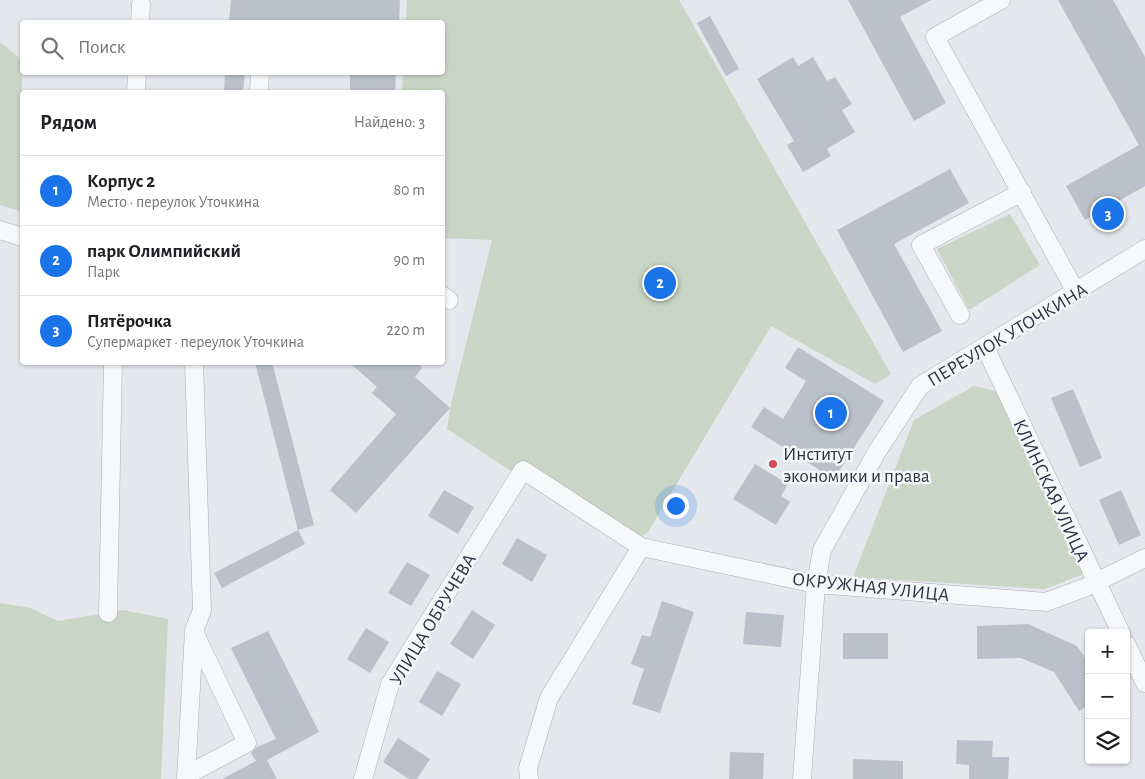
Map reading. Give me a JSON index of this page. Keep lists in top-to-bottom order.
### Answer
{
  "streets": {
    "street": [
      "ПЕРЕУЛОК УТОЧКИНА",
      "КЛИНСКАЯ УЛИЦА",
      "ОКРУЖНАЯ УЛИЦА",
      "УЛИЦА ОБРУЧЕВА"
    ]
  },
  "crossings": [
    ["ПЕРЕУЛОК УТОЧКИНА", "КЛИНСКАЯ УЛИЦА"],
    ["ПЕРЕУЛОК УТОЧКИНА", "ОКРУЖНАЯ УЛИЦА"],
    ["КЛИНСКАЯ УЛИЦА", "ОКРУЖНАЯ УЛИЦА"],
    ["ОКРУЖНАЯ УЛИЦА", "УЛИЦА ОБРУЧЕВА"]
  ],
  "places": ["Институт экономики и права"],
  "page": {
    "search": "Поиск",
    "heading": ["Рядом", "Найдено: 3"],
    "list": [
      {
        "mark": "1",
        "name": "Корпус 2",
        "note": "Место · переулок Уточкина",
        "value": "80 m"
      },
      {
        "mark": "2",
        "name": "парк Олимпийский",
        "note": "Парк",
        "value": "90 m"
      },
      {
        "mark": "3",
        "name": "Пятёрочка",
        "note": "Супермаркет · переулок Уточкина",
        "value": "220 m"
      }
    ],
    "pins": ["3", "2", "1"],
    "map_buttons": ["+", "−"]
  }
}
